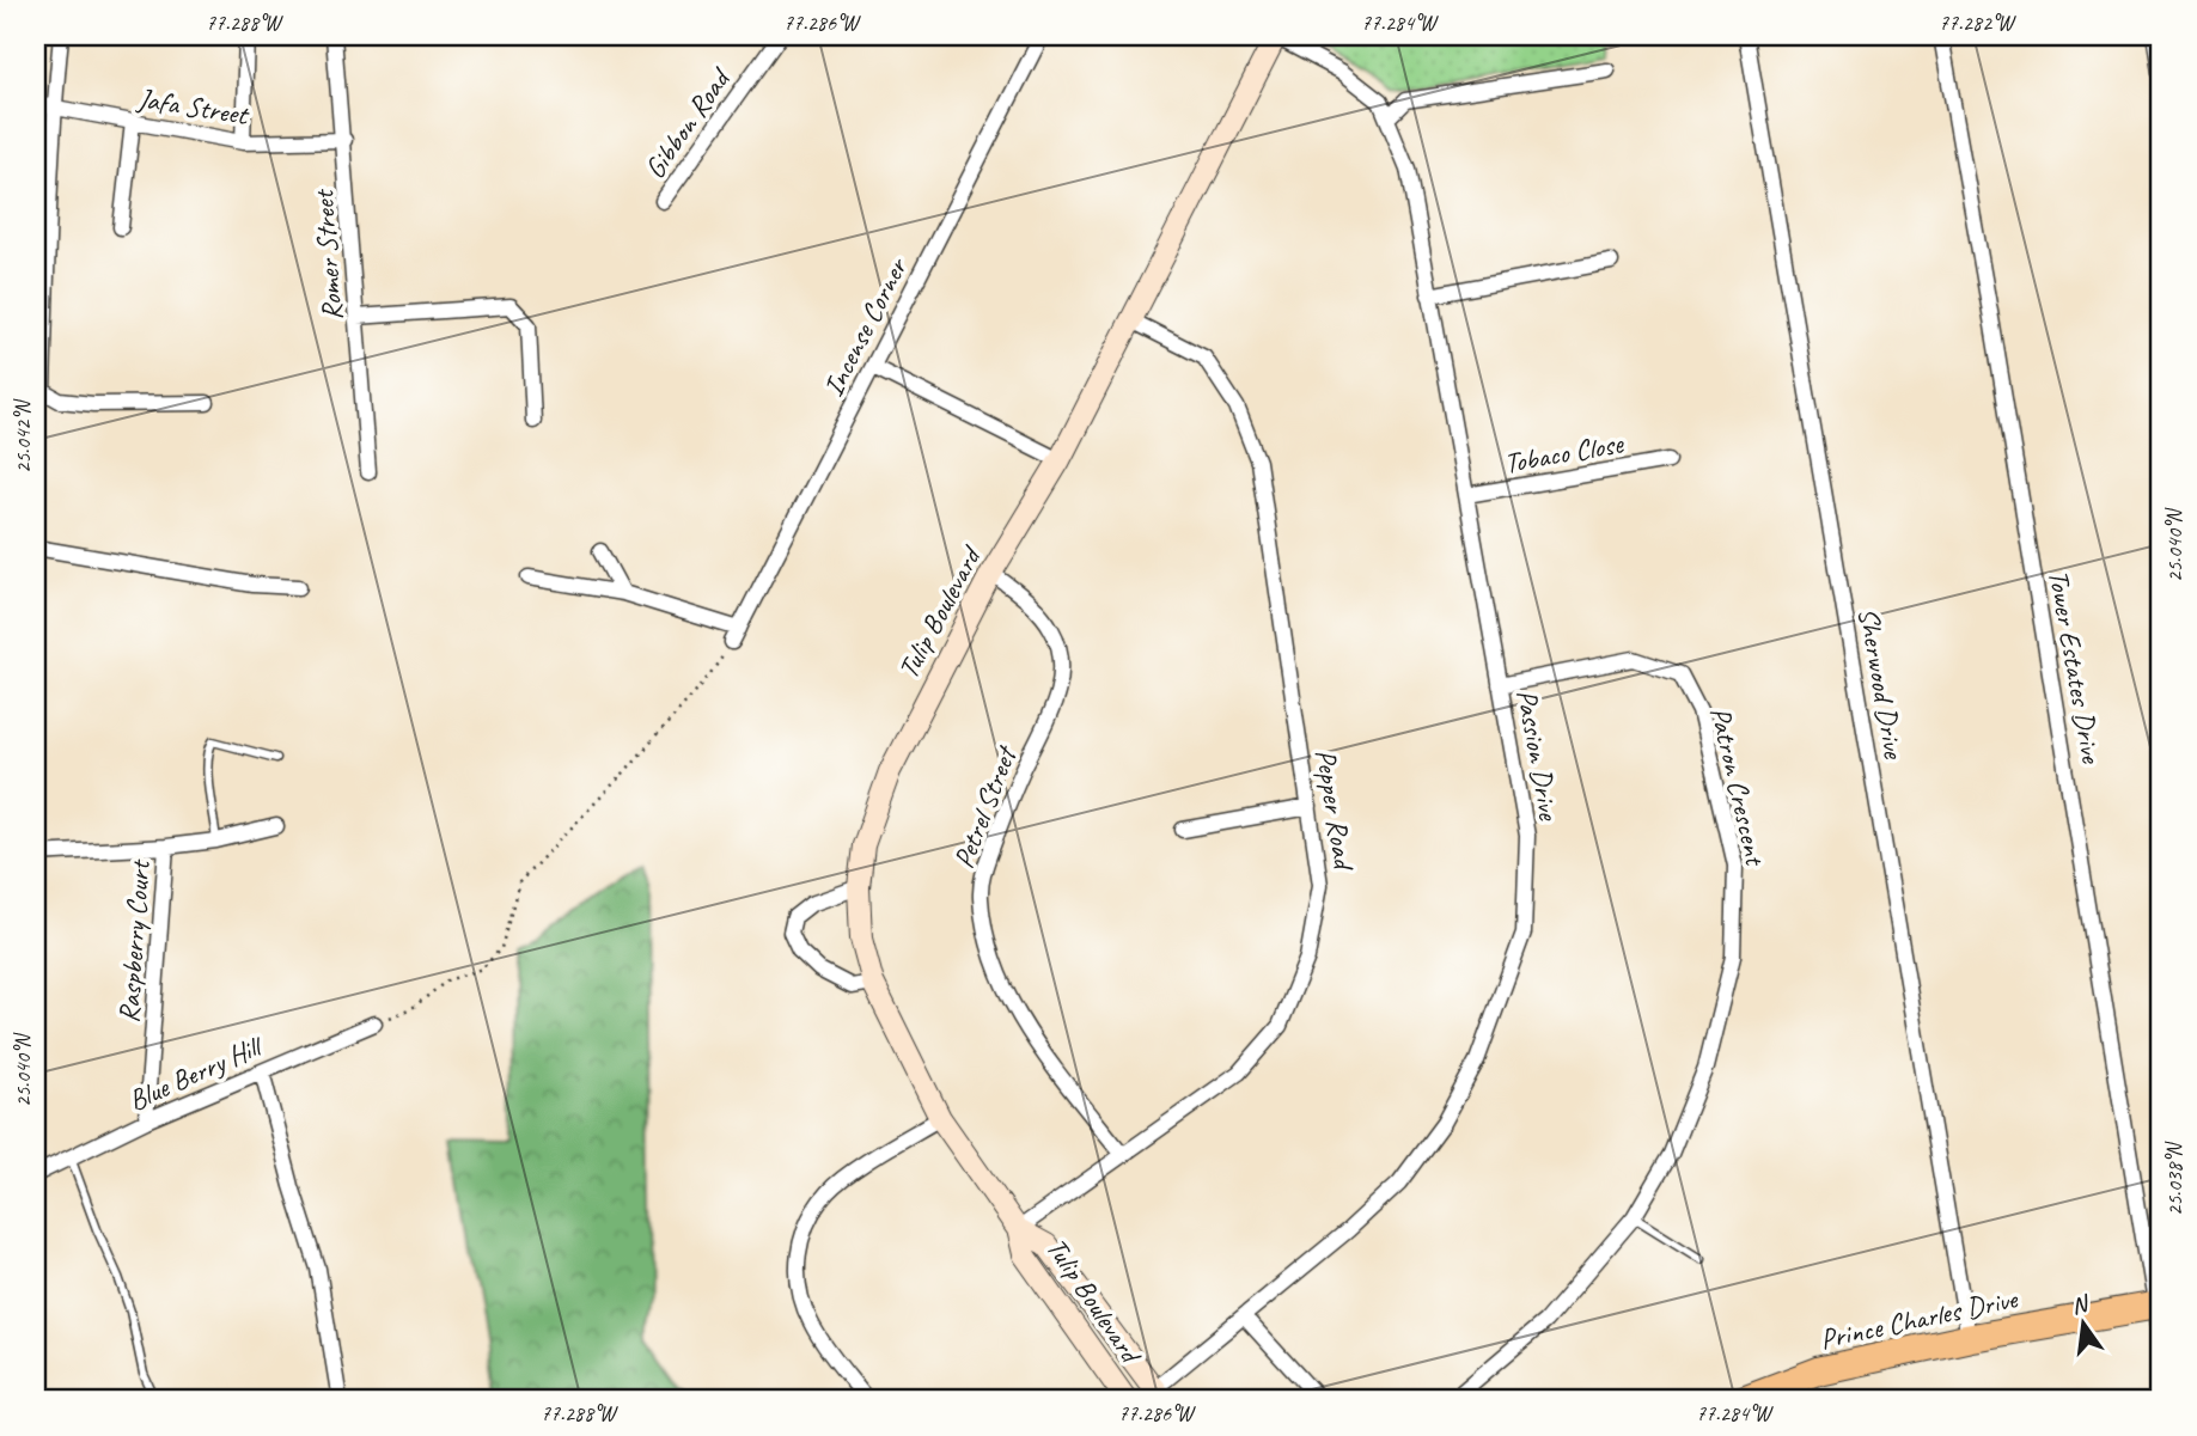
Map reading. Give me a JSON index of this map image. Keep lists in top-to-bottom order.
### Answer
{
  "streets": {
    "highway": ["Prince Charles Drive"],
    "street": [
      "Jafa Street",
      "Gibbon Road",
      "Romer Street",
      "Incense Corner",
      "Tobaco Close",
      "Tulip Boulevard",
      "Tower Estates Drive",
      "Sherwood Drive",
      "Passion Drive",
      "Patron Crescent",
      "Petrel Street",
      "Pepper Road",
      "Raspberry Court",
      "Blue Berry Hill"
    ]
  },
  "crossings": [
    ["Jafa Street", "Romer Street"],
    ["Tobaco Close", "Passion Drive"],
    ["Tulip Boulevard", "Passion Drive"],
    ["Tulip Boulevard", "Petrel Street"],
    ["Tulip Boulevard", "Pepper Road"],
    ["Tower Estates Drive", "Prince Charles Drive"],
    ["Sherwood Drive", "Prince Charles Drive"],
    ["Passion Drive", "Patron Crescent"],
    ["Petrel Street", "Pepper Road"],
    ["Raspberry Court", "Blue Berry Hill"]
  ],
  "north": "top",
  "coordinates": [
    "77.288°W",
    "77.286°W",
    "77.284°W",
    "77.282°W",
    "25.042°N",
    "25.040°N",
    "25.038°N"
  ]
}
